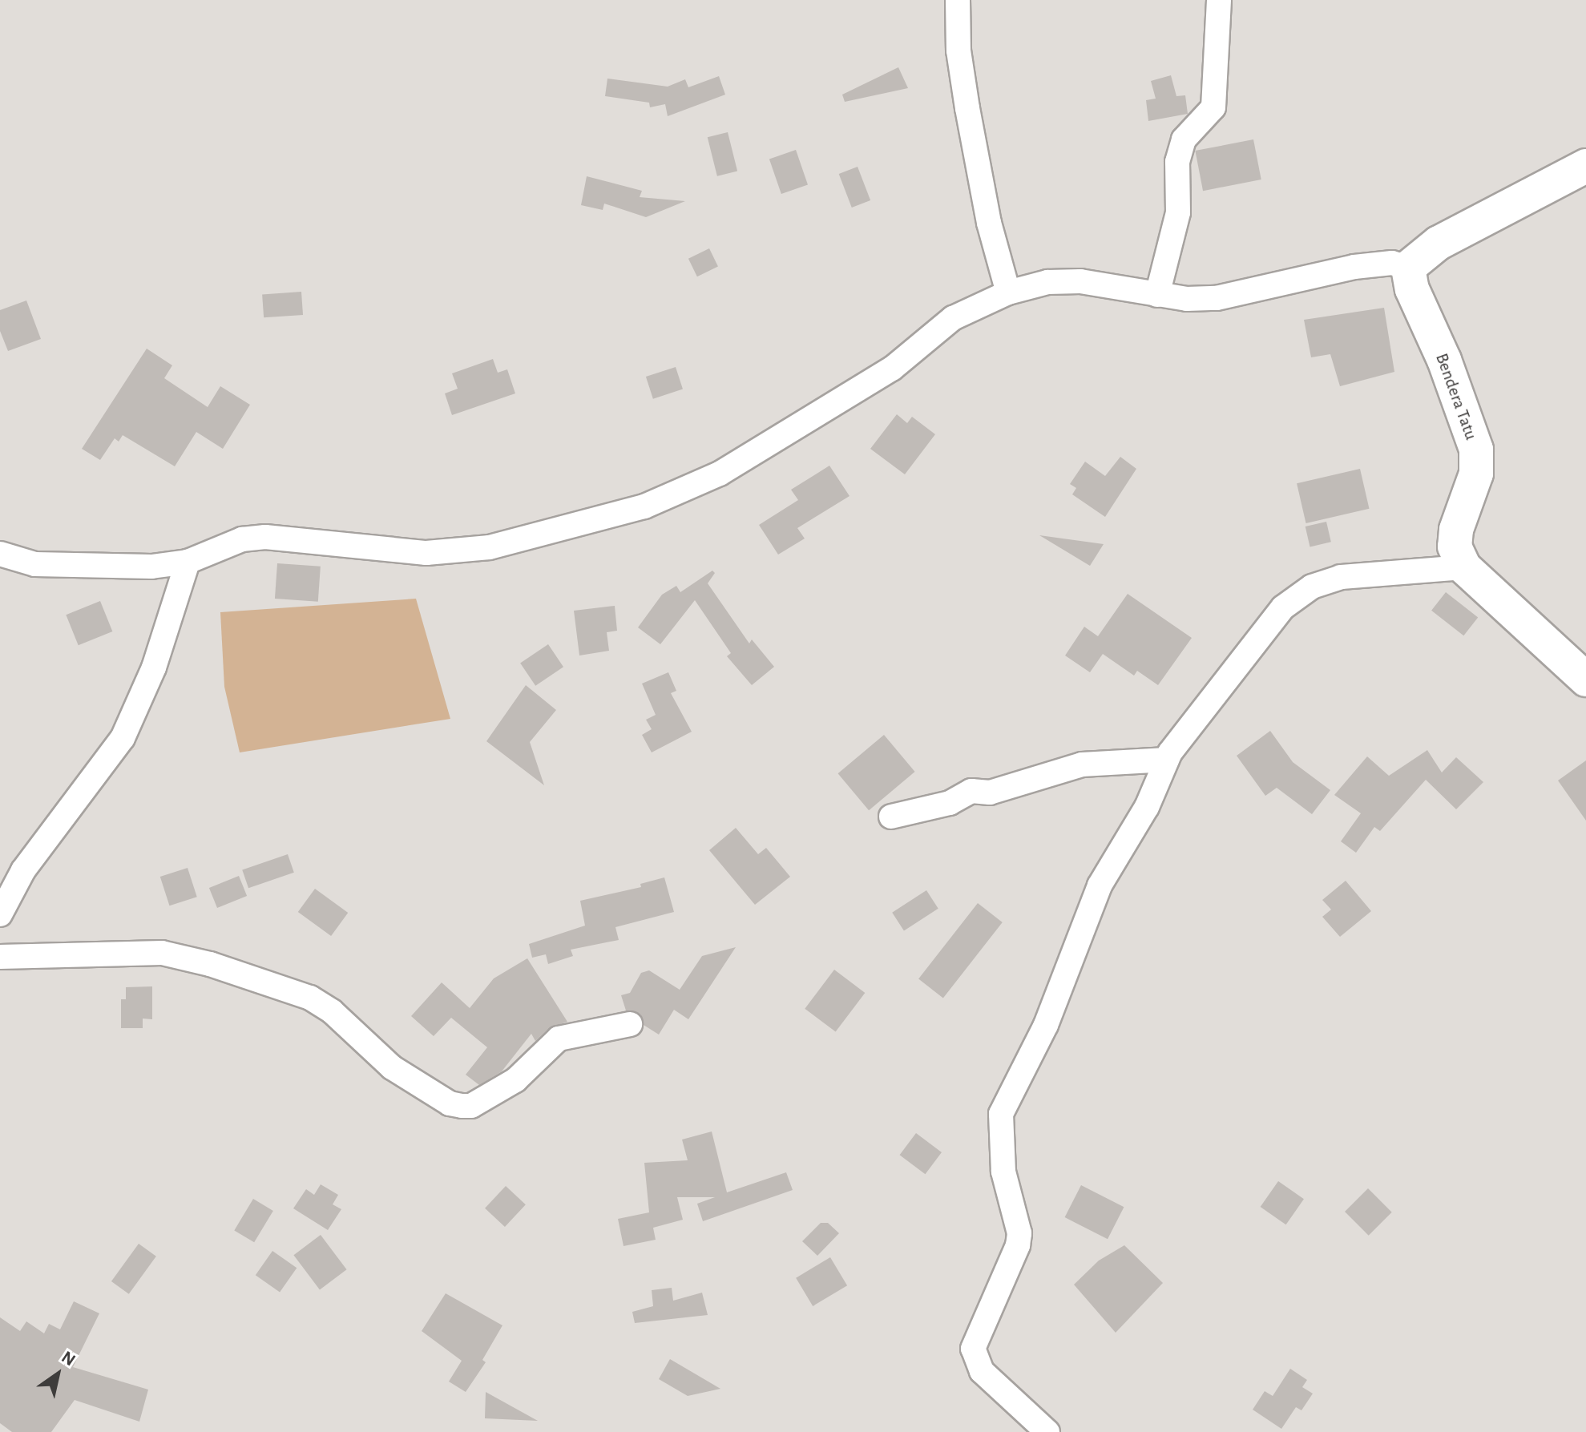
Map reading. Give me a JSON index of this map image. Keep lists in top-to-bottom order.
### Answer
{
  "streets": {
    "main road": ["Bendera Tatu"]
  },
  "north": "top right"
}
